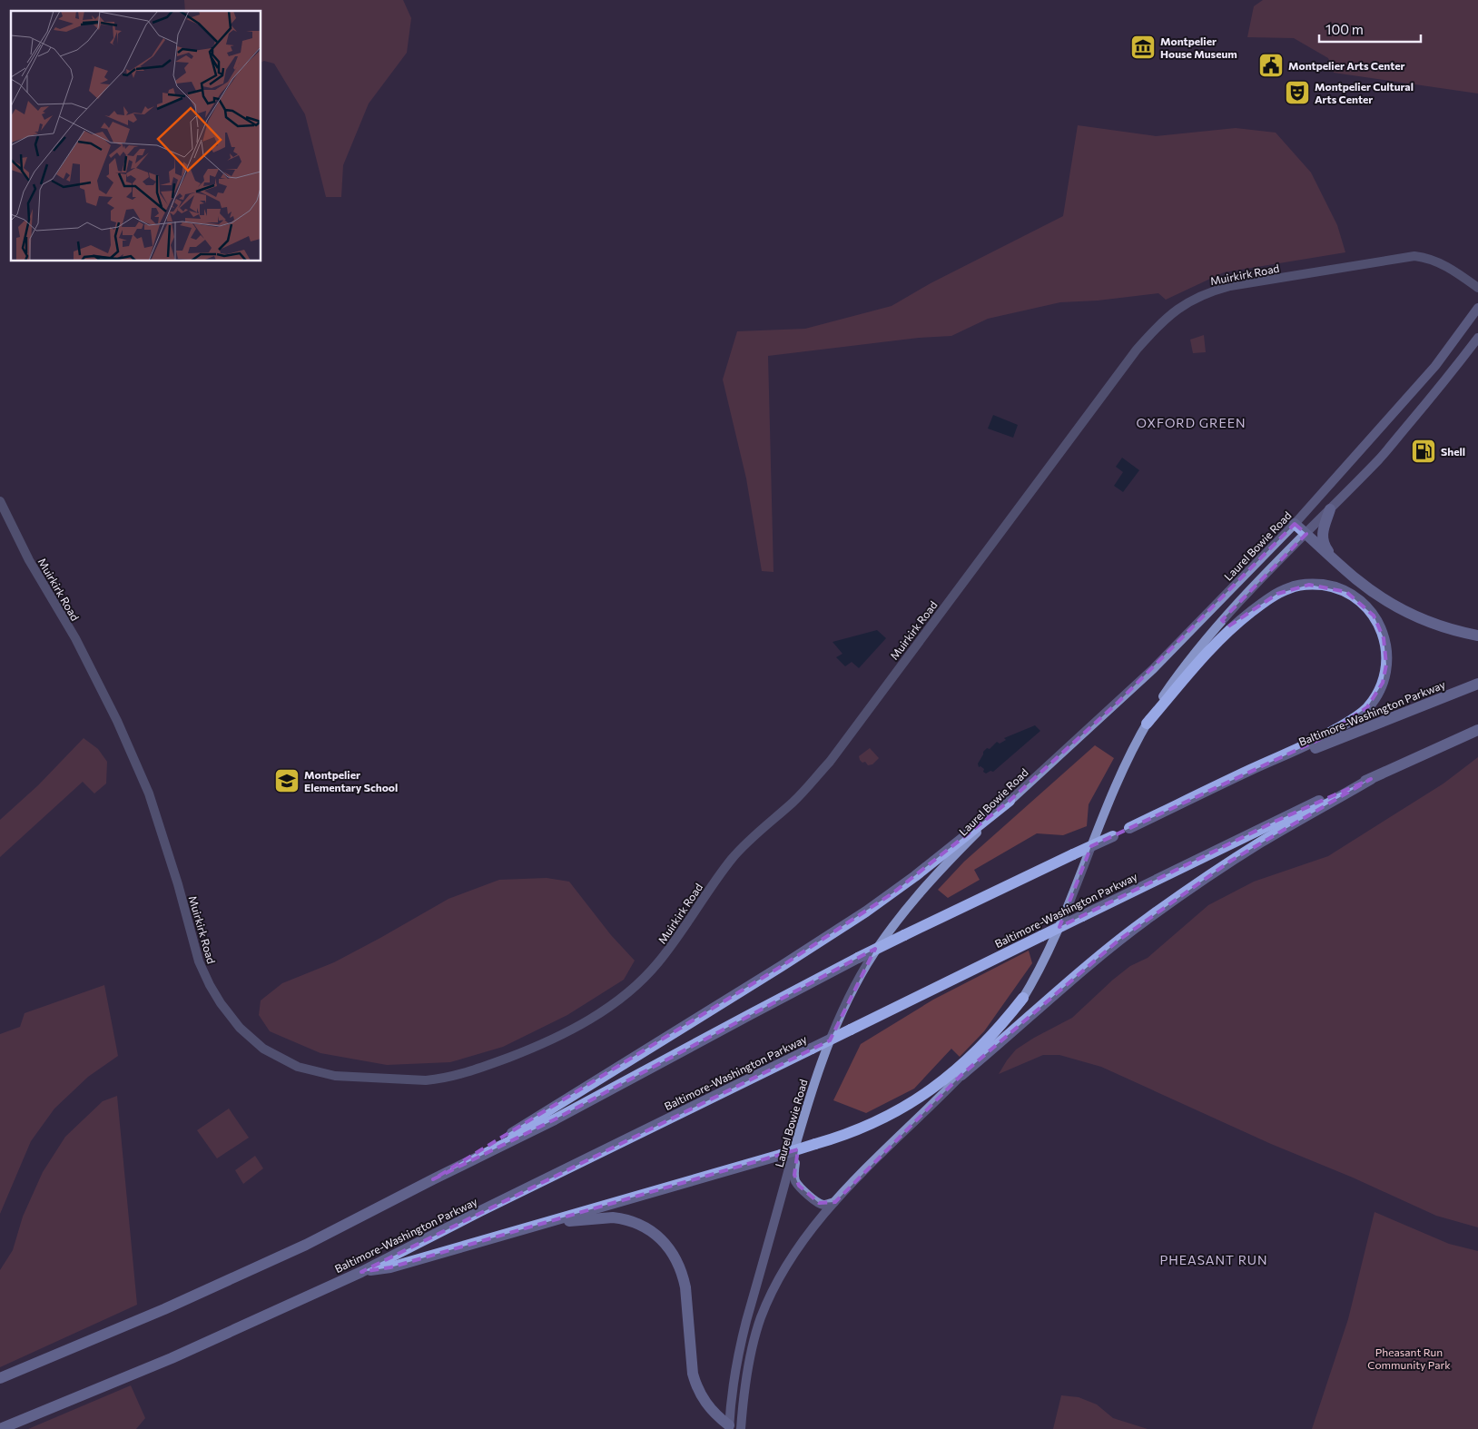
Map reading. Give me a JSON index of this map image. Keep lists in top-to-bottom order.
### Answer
{
  "streets": {
    "highway": ["Baltimore-Washington Parkway"],
    "main road": ["Muirkirk Road", "Laurel Bowie Road"]
  },
  "districts": ["OXFORD GREEN", "PHEASANT RUN"],
  "parks": ["Pheasant Run Community Park"],
  "places": {
    "museum": ["Montpelier House Museum"],
    "public building": ["Montpelier Arts Center"],
    "theatre": ["Montpelier Cultural Arts Center"],
    "fuel station": ["Shell"],
    "school or university": ["Montpelier Elementary School"]
  },
  "scale_bar": "100 m"
}
